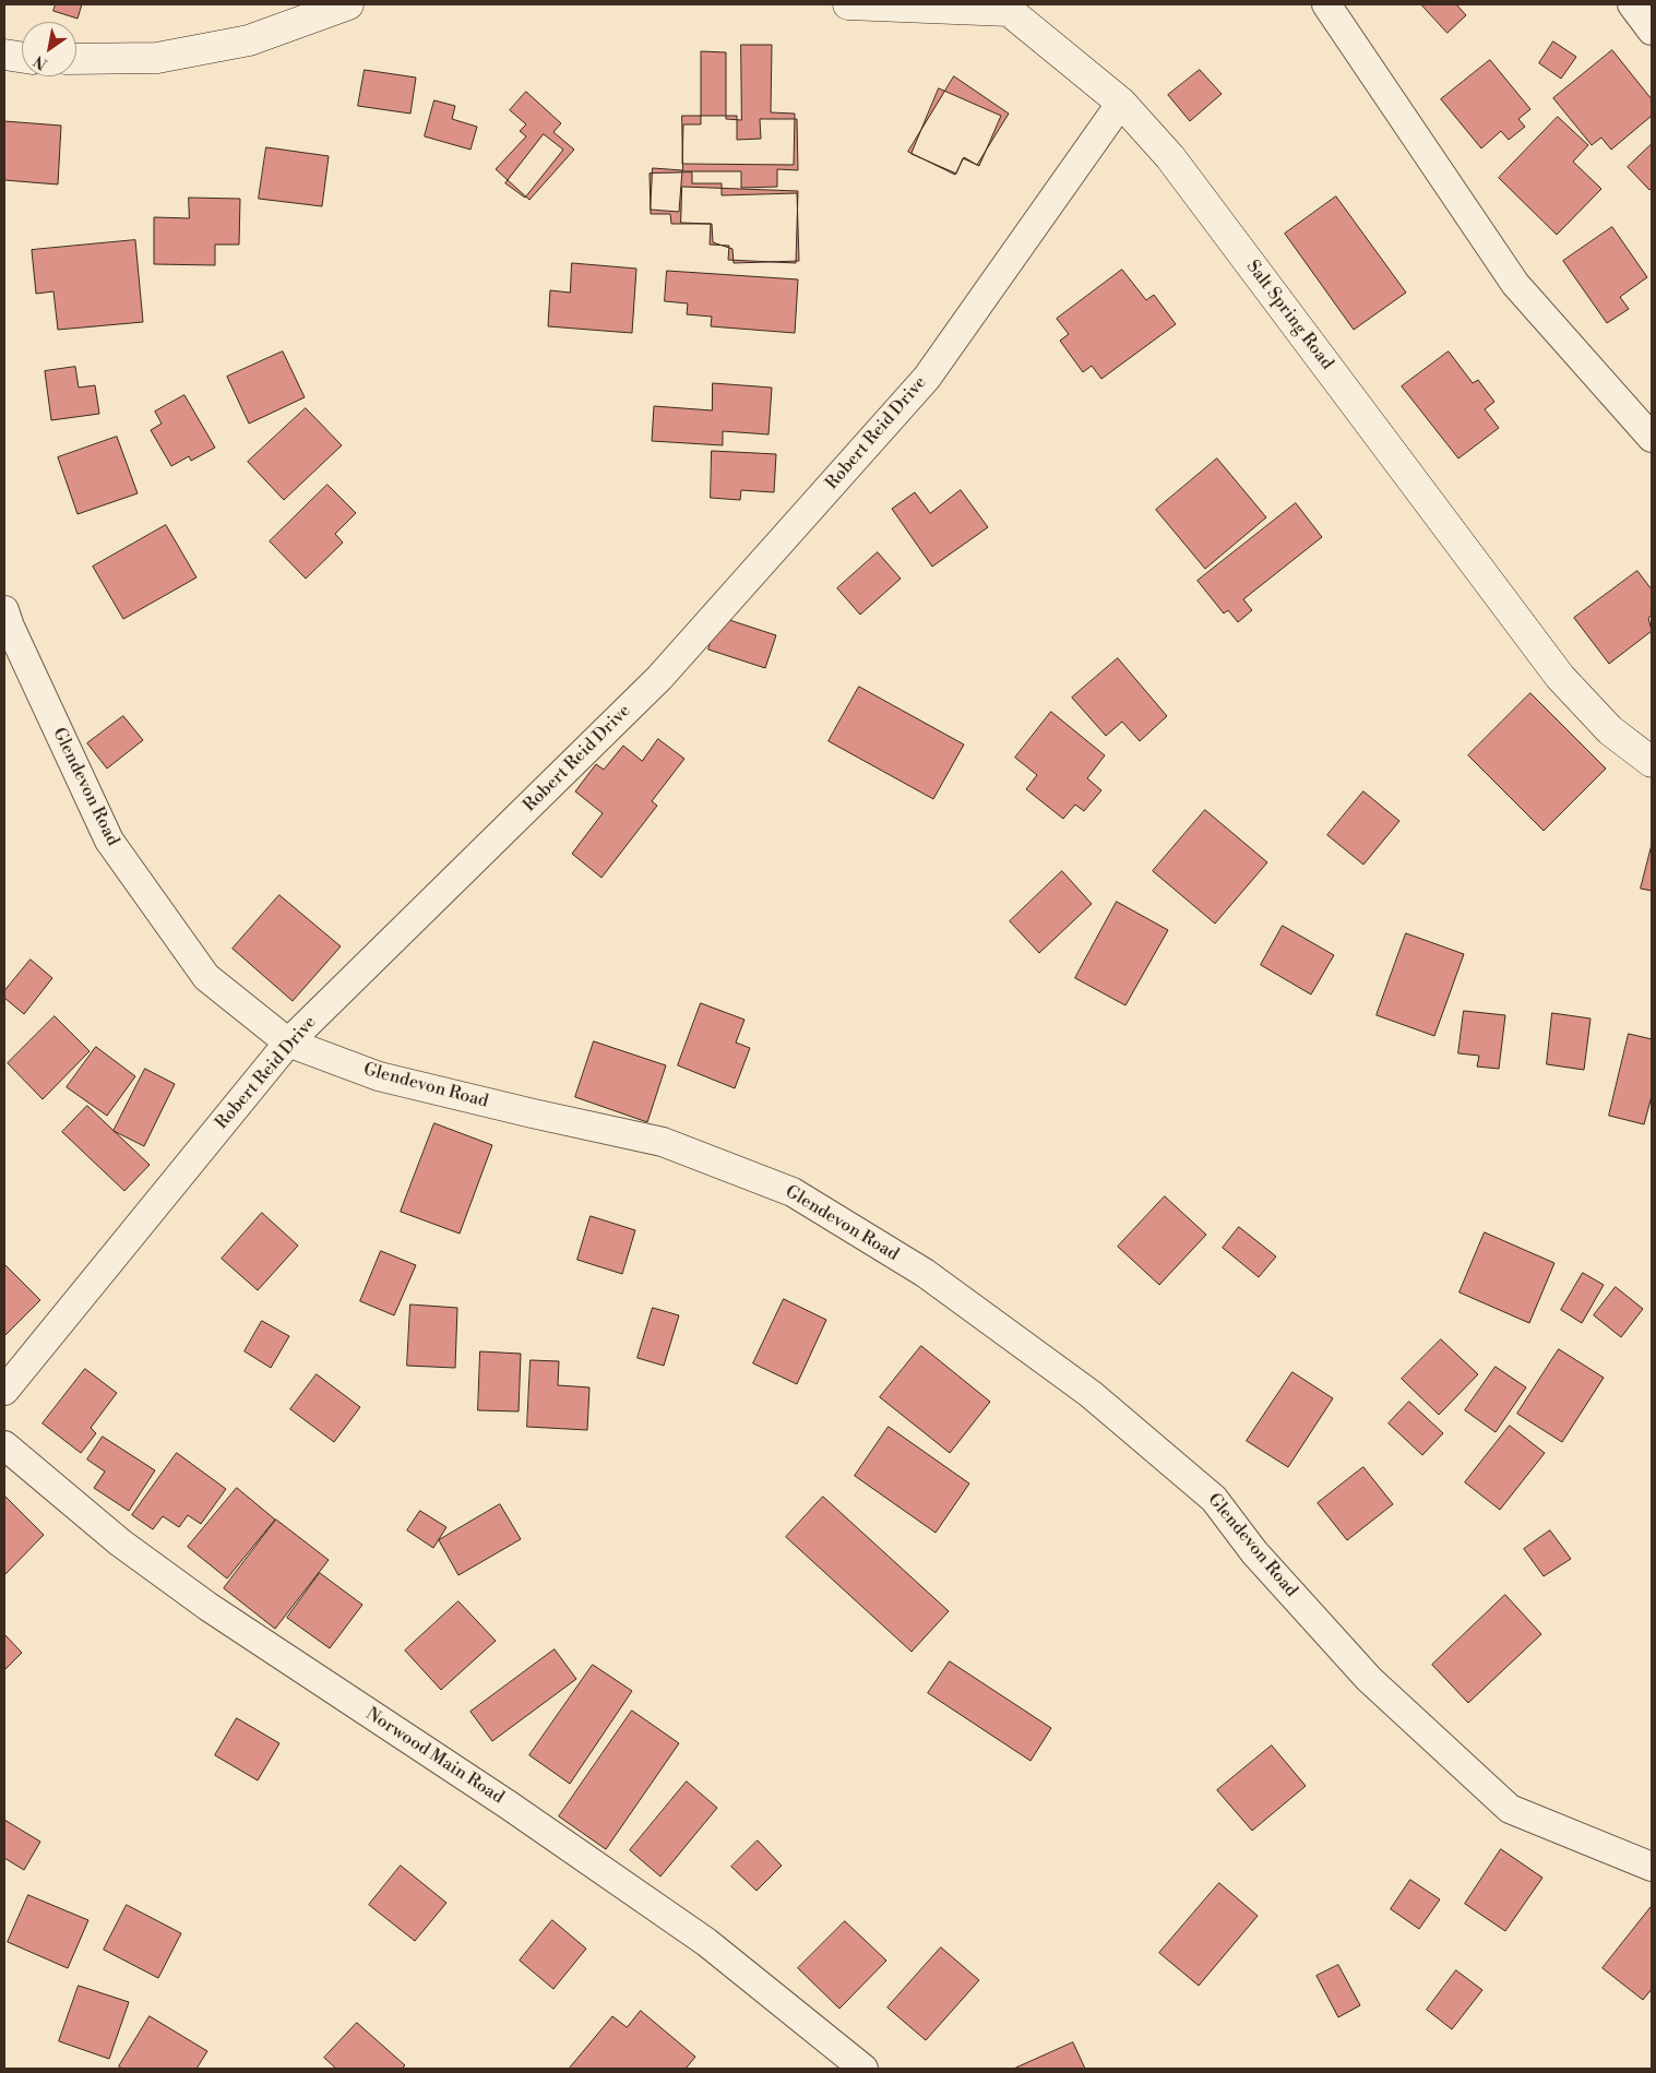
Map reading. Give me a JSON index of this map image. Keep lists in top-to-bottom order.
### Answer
{
  "streets": {
    "street": [
      "Salt Spring Road",
      "Robert Reid Drive",
      "Glendevon Road",
      "Norwood Main Road"
    ]
  },
  "crossings": [
    ["Salt Spring Road", "Robert Reid Drive"],
    ["Robert Reid Drive", "Glendevon Road"]
  ],
  "north": "bottom left"
}
